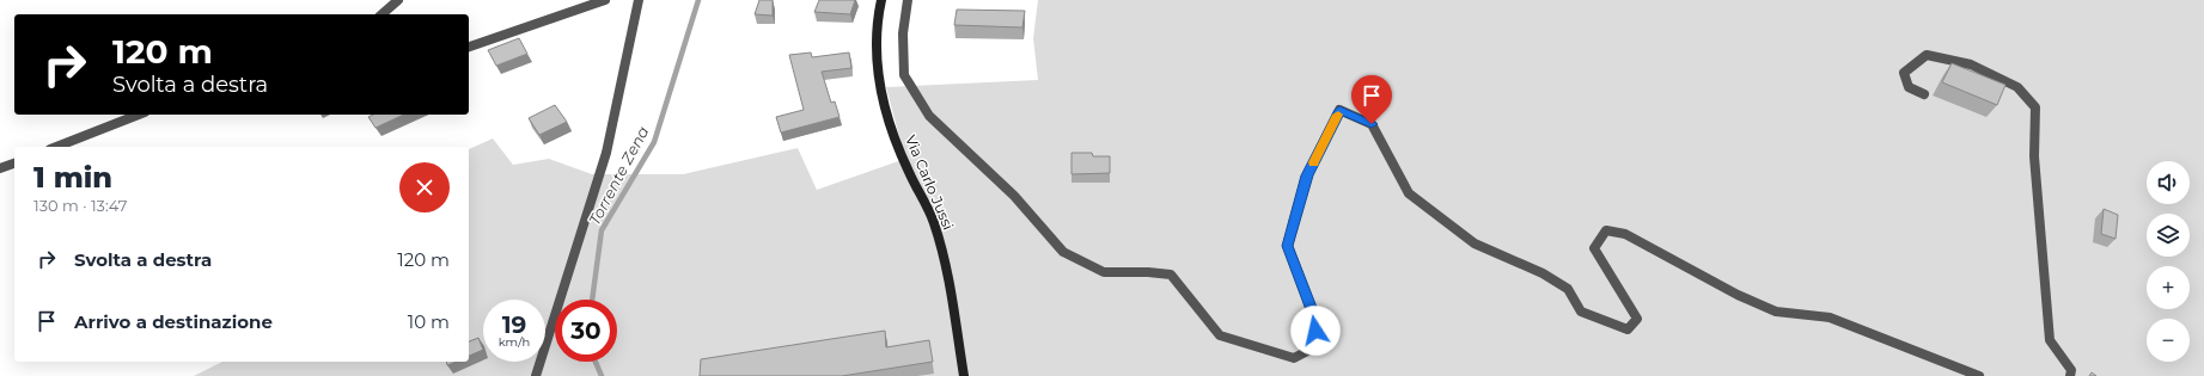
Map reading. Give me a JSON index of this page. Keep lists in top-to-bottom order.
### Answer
{
  "streets": {
    "street": ["Via Carlo Jussi"]
  },
  "water": ["Torrente Zena"],
  "page": {
    "turn": ["120 m", "Svolta a destra"],
    "heading": ["1 min", "130 m · 13:47"],
    "map_buttons": ["+", "−"],
    "list": [
      {
        "name": "Svolta a destra",
        "value": "120 m"
      },
      {
        "name": "Arrivo a destinazione",
        "value": "10 m"
      }
    ],
    "speed": "19 km/h",
    "limit": "30"
  }
}
